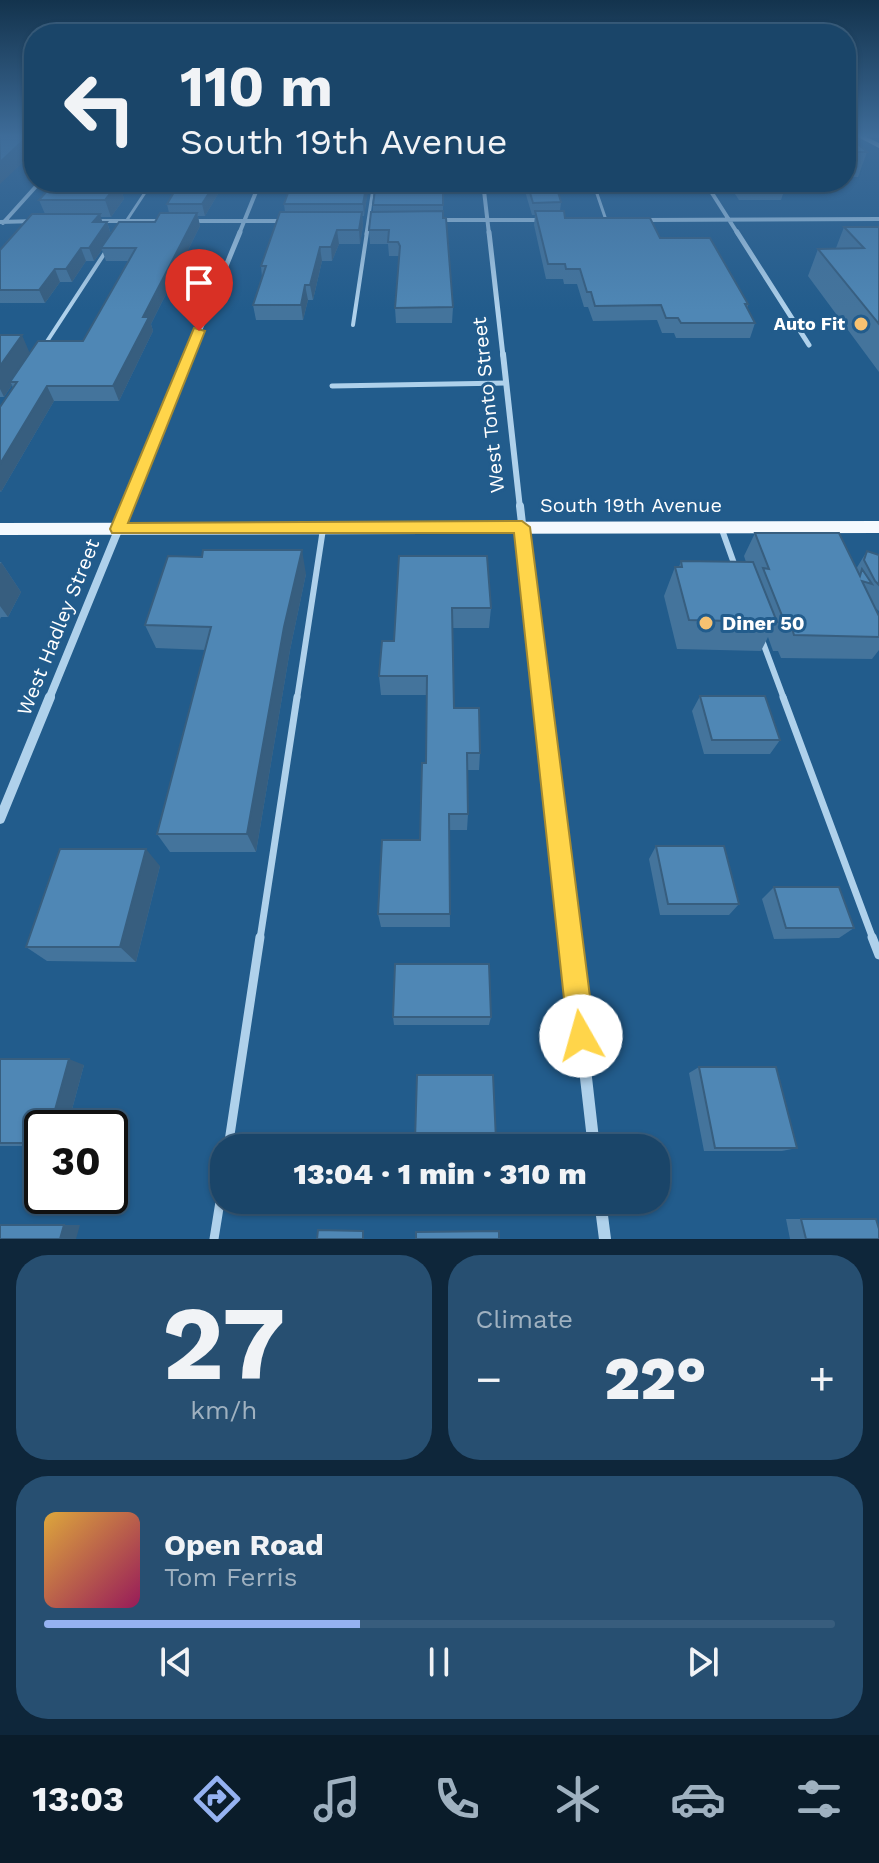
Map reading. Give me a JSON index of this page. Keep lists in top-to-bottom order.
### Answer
{
  "streets": {
    "main road": ["South 19th Avenue"],
    "street": ["West Tonto Street", "West Hadley Street"]
  },
  "crossings": [
    ["West Tonto Street", "South 19th Avenue"],
    ["South 19th Avenue", "West Hadley Street"]
  ],
  "places": ["Auto Fit", "Diner 50"],
  "page": {
    "turn": ["110 m", "South 19th Avenue"],
    "limit": "30",
    "trip": "13:04 · 1 min · 310 m",
    "tile": [
      ["27", "km/h"],
      "Climate"
    ],
    "heat": ["−", "22°", "+"],
    "song": ["Open Road", "Tom Ferris"],
    "tabs": "13:03"
  }
}
